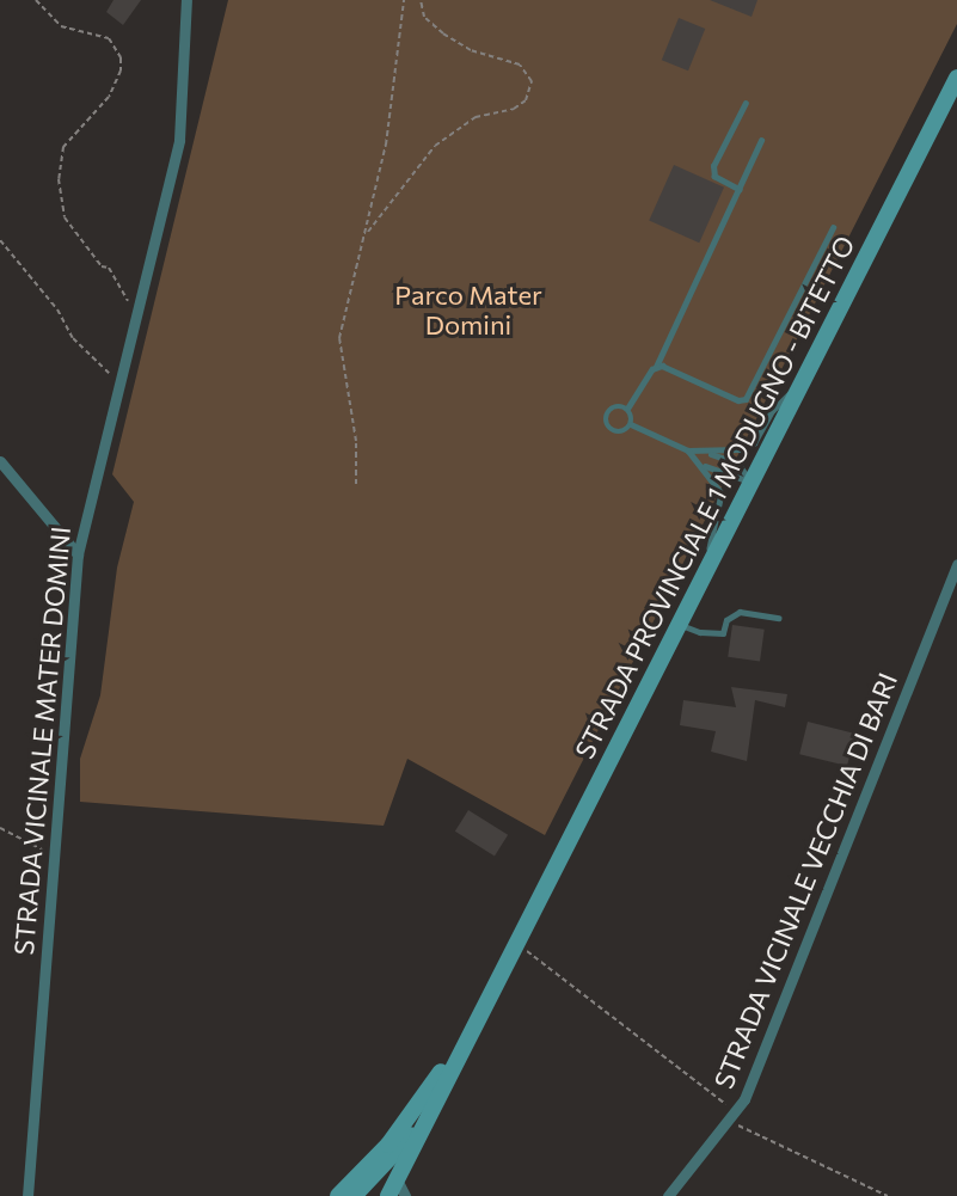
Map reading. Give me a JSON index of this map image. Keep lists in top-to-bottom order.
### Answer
{
  "streets": {
    "main road": ["STRADA PROVINCIALE 1 MODUGNO - BITETTO"],
    "street": ["STRADA VICINALE MATER DOMINI", "STRADA VICINALE VECCHIA DI BARI"]
  },
  "parks": ["Parco Mater Domini"]
}
